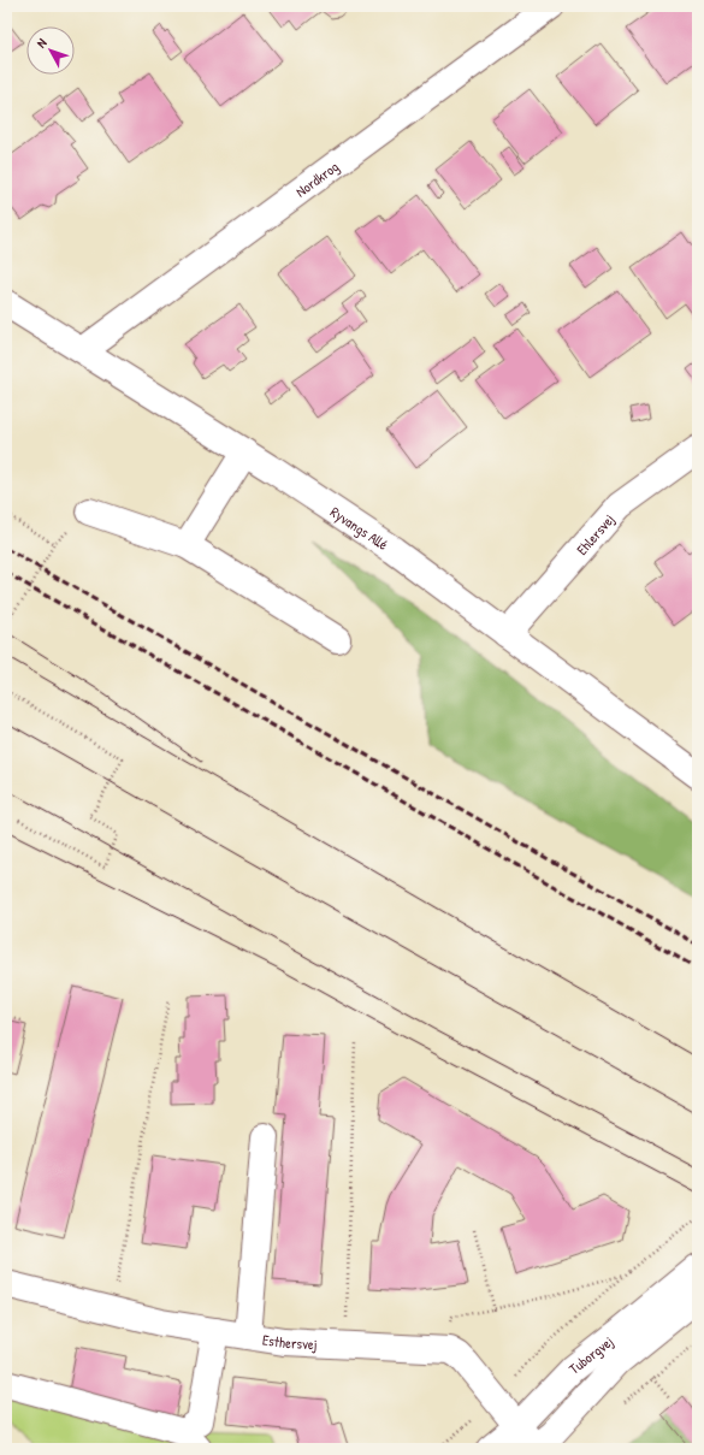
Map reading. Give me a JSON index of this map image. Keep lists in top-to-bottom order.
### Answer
{
  "streets": {
    "street": [
      "Nordkrog",
      "Ryvangs Allé",
      "Ehlersvej",
      "Esthersvej",
      "Tuborgvej"
    ]
  },
  "crossings": [
    ["Nordkrog", "Ryvangs Allé"],
    ["Ryvangs Allé", "Ehlersvej"],
    ["Esthersvej", "Tuborgvej"]
  ],
  "north": "top left"
}
